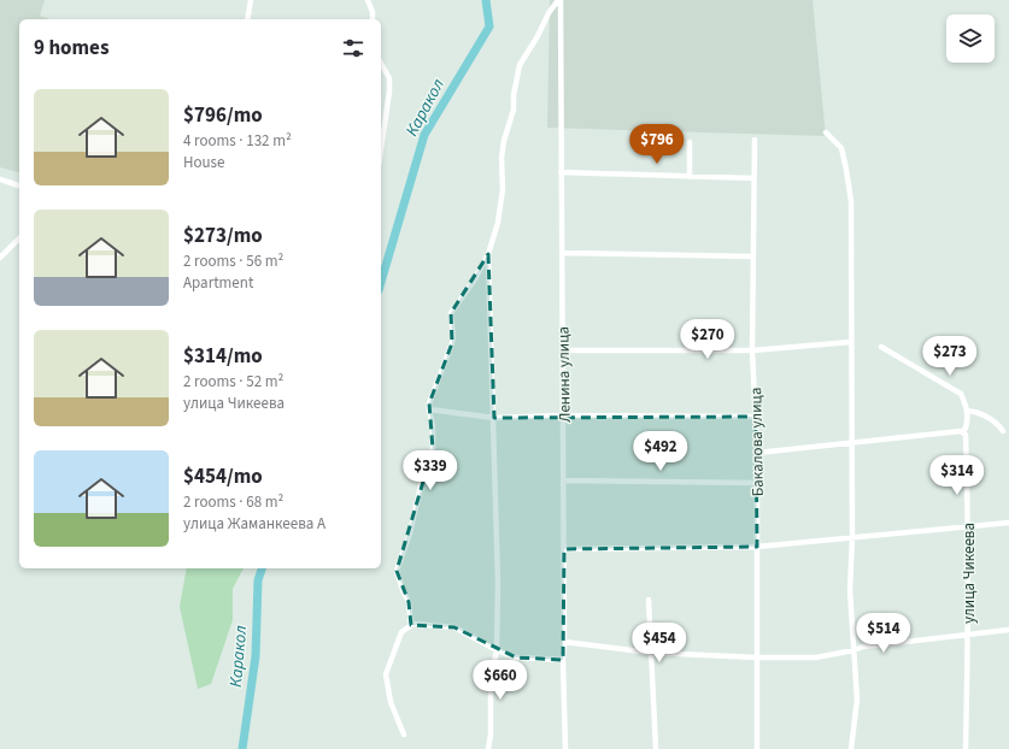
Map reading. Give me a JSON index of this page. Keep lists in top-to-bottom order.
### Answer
{
  "streets": {
    "street": ["Ленина улица", "Бакалова улица", "улица Чикеева"]
  },
  "water": ["Каракол"],
  "page": {
    "heading": "9 homes",
    "list": [
      {
        "name": "$796/mo",
        "note": "4 rooms · 132 m² · House"
      },
      {
        "name": "$273/mo",
        "note": "2 rooms · 56 m² · Apartment"
      },
      {
        "name": "$314/mo",
        "note": "2 rooms · 52 m² · улица Чикеева"
      },
      {
        "name": "$454/mo",
        "note": "2 rooms · 68 m² · улица Жаманкеева А"
      }
    ],
    "price": [
      "$796",
      "$270",
      "$273",
      "$492",
      "$339",
      "$314",
      "$514",
      "$454",
      "$660"
    ]
  }
}
